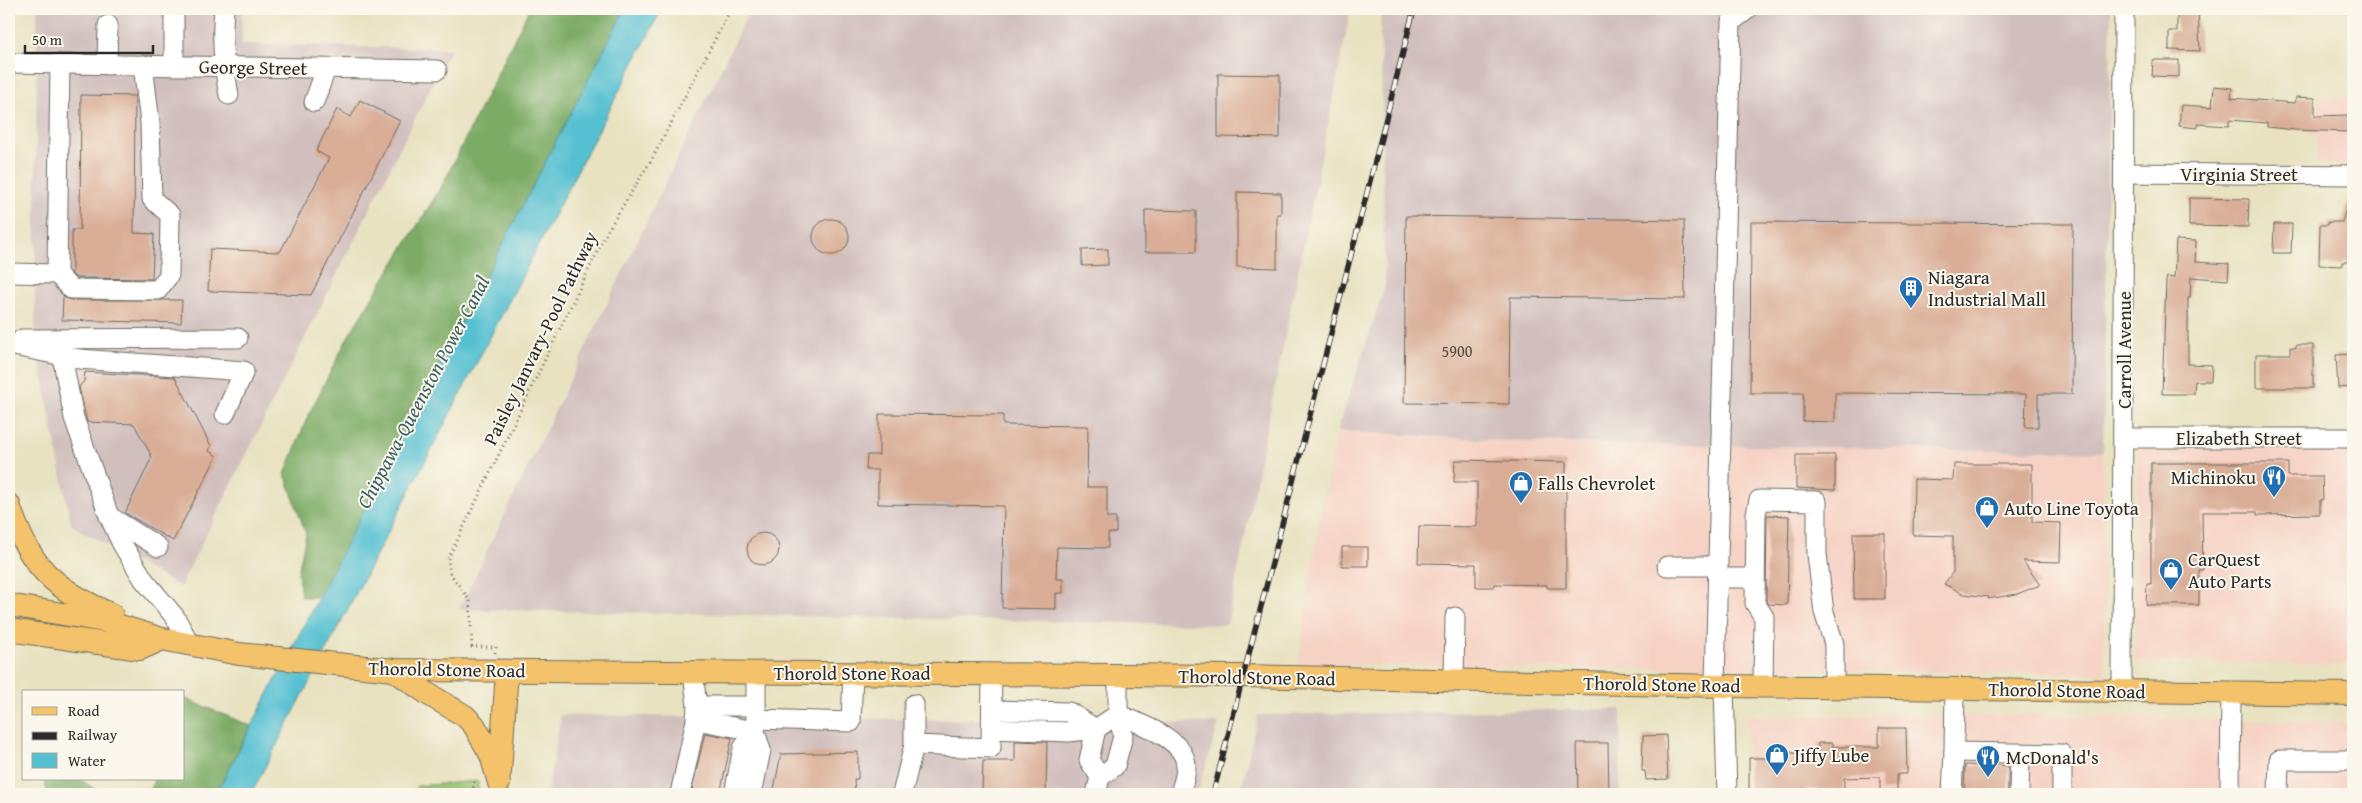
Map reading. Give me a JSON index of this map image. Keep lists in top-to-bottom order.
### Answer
{
  "streets": {
    "main road": ["Thorold Stone Road"],
    "street": [
      "George Street",
      "Virginia Street",
      "Carroll Avenue",
      "Elizabeth Street"
    ],
    "path": ["Paisley Janvary-Pool Pathway"]
  },
  "crossings": [
    ["Virginia Street", "Carroll Avenue"],
    ["Paisley Janvary-Pool Pathway", "Thorold Stone Road"],
    ["Carroll Avenue", "Elizabeth Street"],
    ["Carroll Avenue", "Thorold Stone Road"]
  ],
  "water": ["Chippawa-Queenston Power Canal"],
  "places": {
    "building": ["Niagara Industrial Mall"],
    "restaurant": ["Michinoku", "McDonald's"],
    "shop": [
      "Falls Chevrolet",
      "Auto Line Toyota",
      "CarQuest Auto Parts",
      "Jiffy Lube"
    ]
  },
  "house_numbers": ["5900"],
  "legend": ["Road", "Railway", "Water"],
  "scale_bar": "50 m"
}
